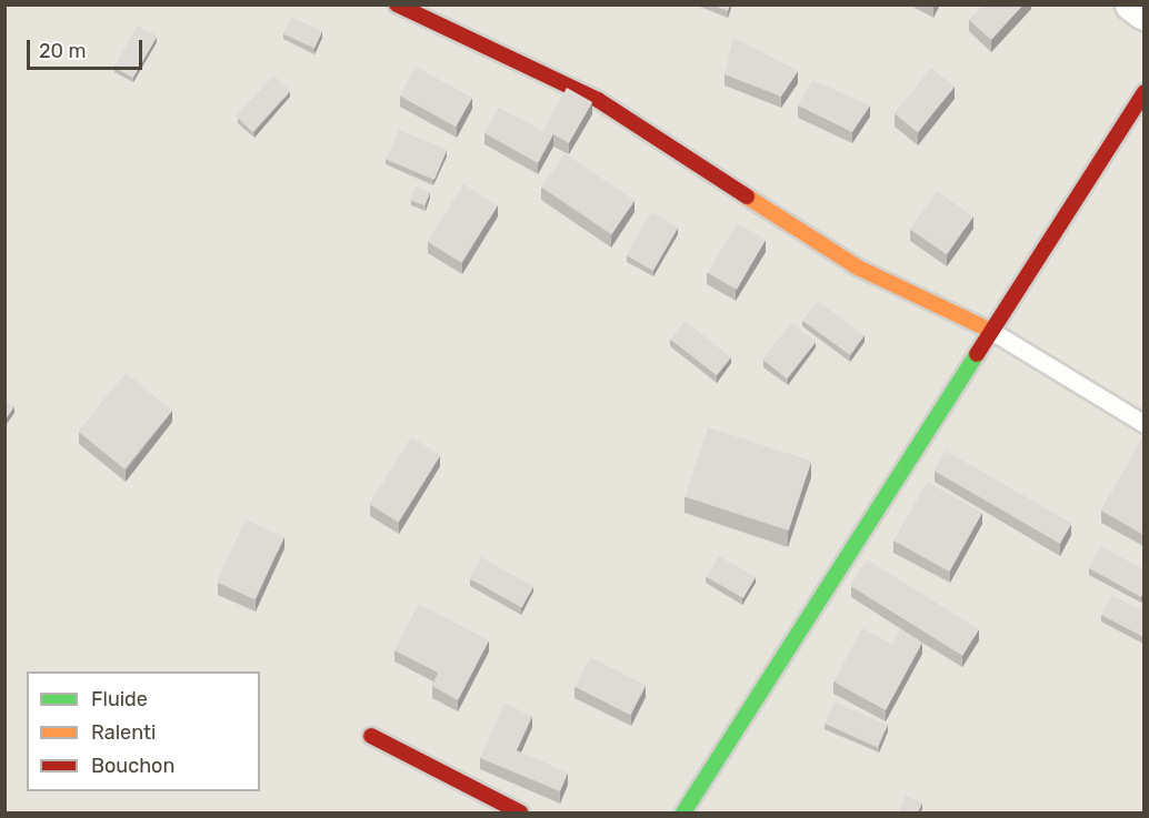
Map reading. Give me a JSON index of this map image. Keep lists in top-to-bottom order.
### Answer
{
  "legend": ["Fluide", "Ralenti", "Bouchon"],
  "scale_bar": "20 m"
}
